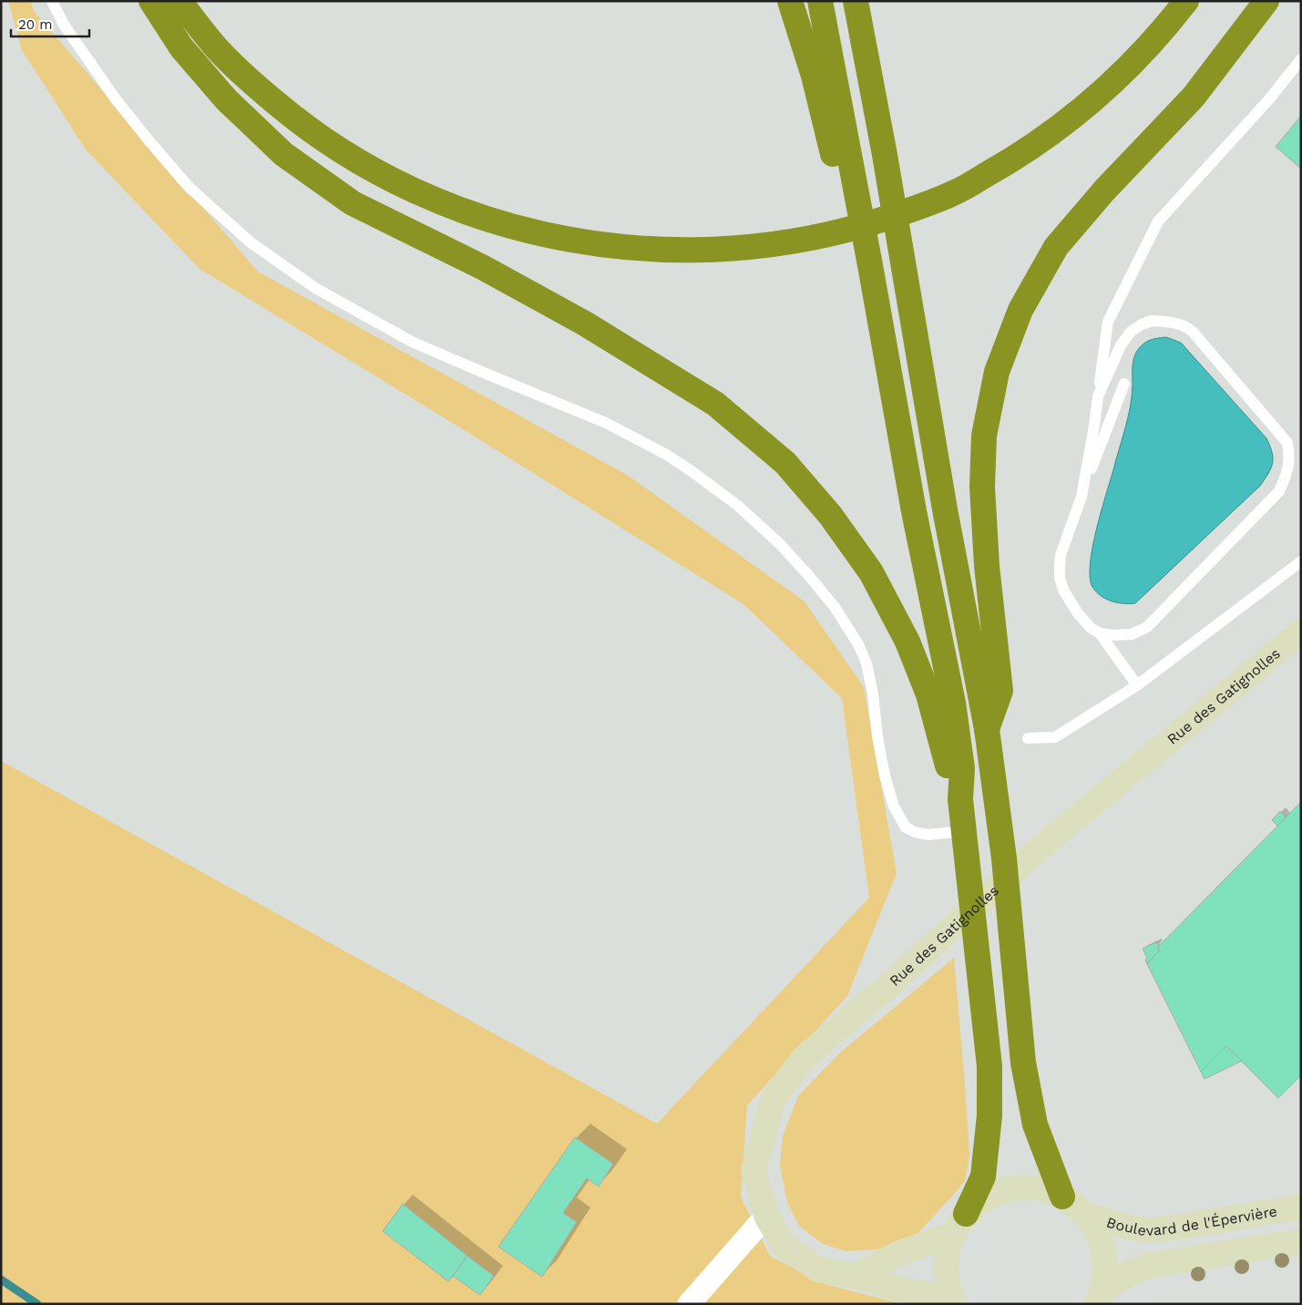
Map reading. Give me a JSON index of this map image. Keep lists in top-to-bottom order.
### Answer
{
  "streets": {
    "street": ["Rue des Gatignolles", "Boulevard de l'Épervière"]
  },
  "scale_bar": "20 m"
}
